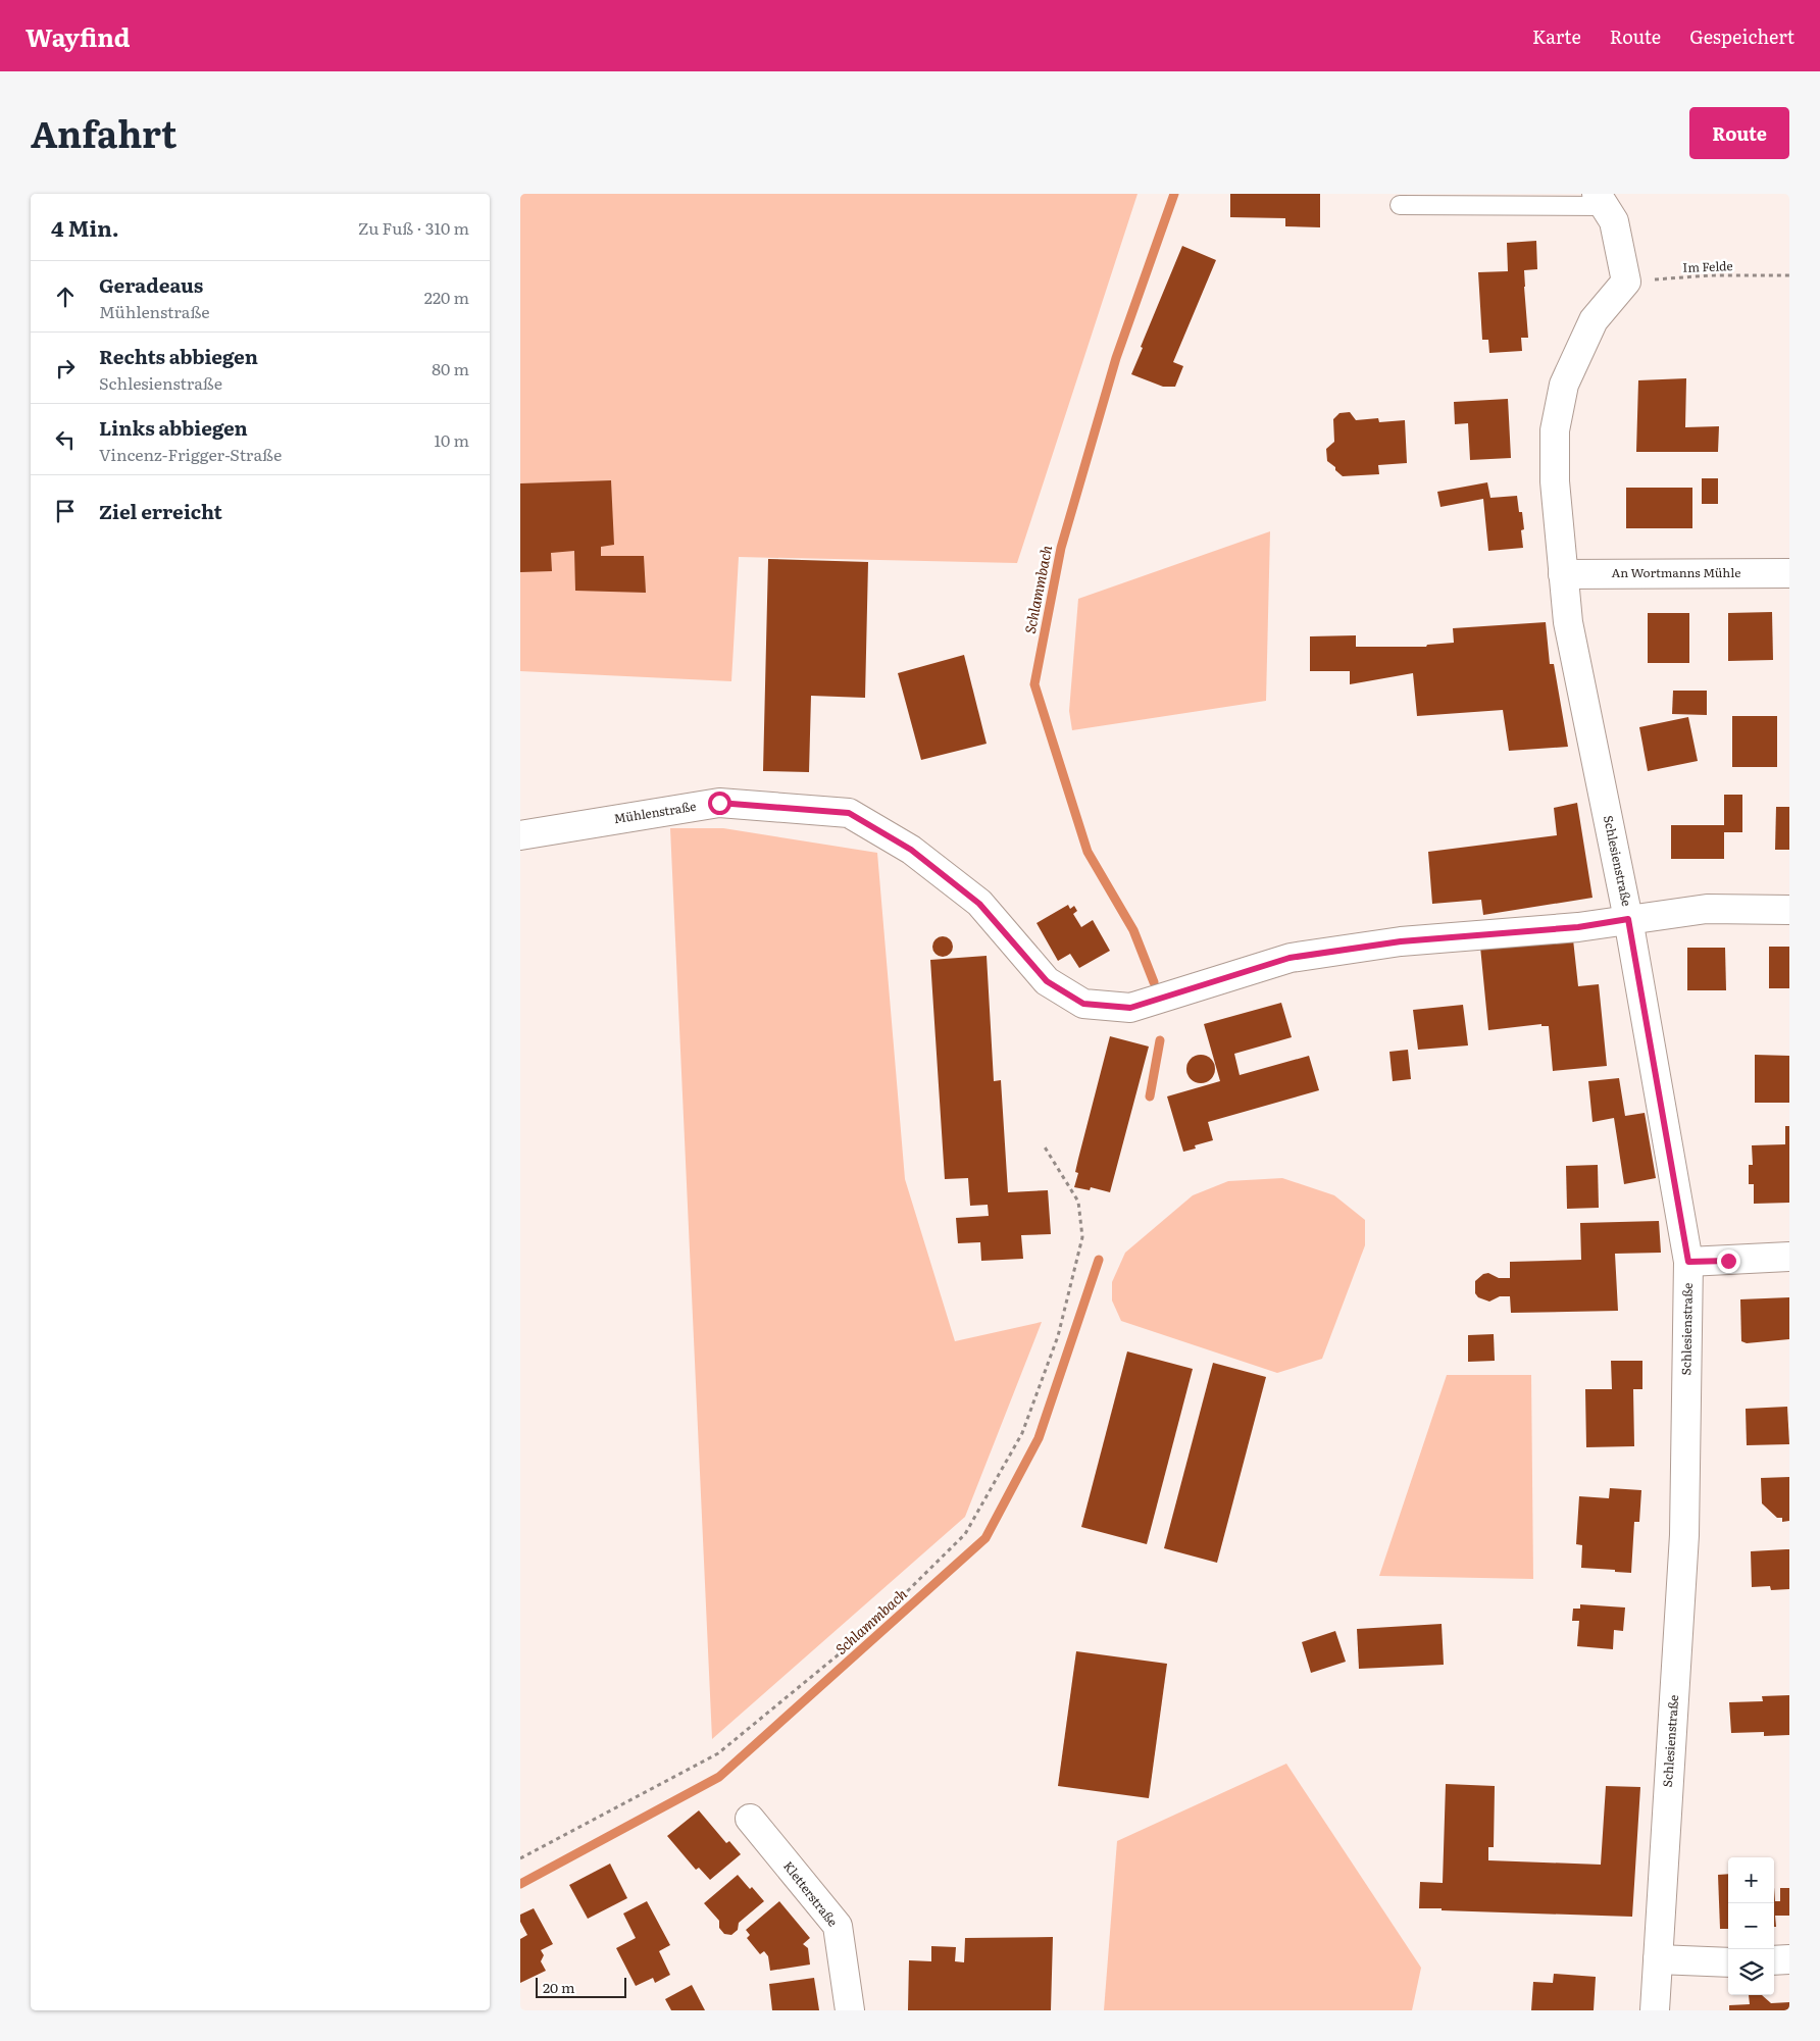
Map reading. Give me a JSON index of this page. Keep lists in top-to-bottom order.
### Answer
{
  "streets": {
    "street": [
      "An Wortmanns Mühle",
      "Mühlenstraße",
      "Schlesienstraße",
      "Kletterstraße"
    ],
    "path": ["Im Felde"]
  },
  "crossings": [
    ["Im Felde", "Schlesienstraße"],
    ["An Wortmanns Mühle", "Schlesienstraße"],
    ["Mühlenstraße", "Schlesienstraße"]
  ],
  "water": ["Schlammbach"],
  "scale_bar": "20 m",
  "page": {
    "header": "Wayfind",
    "nav": ["Karte", "Route", "Gespeichert"],
    "title": "Anfahrt",
    "buttons": "Route",
    "heading": ["4 Min.", "Zu Fuß · 310 m"],
    "list": [
      ["Geradeaus", "Mühlenstraße", "220 m"],
      ["Rechts abbiegen", "Schlesienstraße", "80 m"],
      ["Links abbiegen", "Vincenz-Frigger-Straße", "10 m"],
      "Ziel erreicht"
    ],
    "map_buttons": ["+", "−"],
    "scale": "20 m"
  }
}
